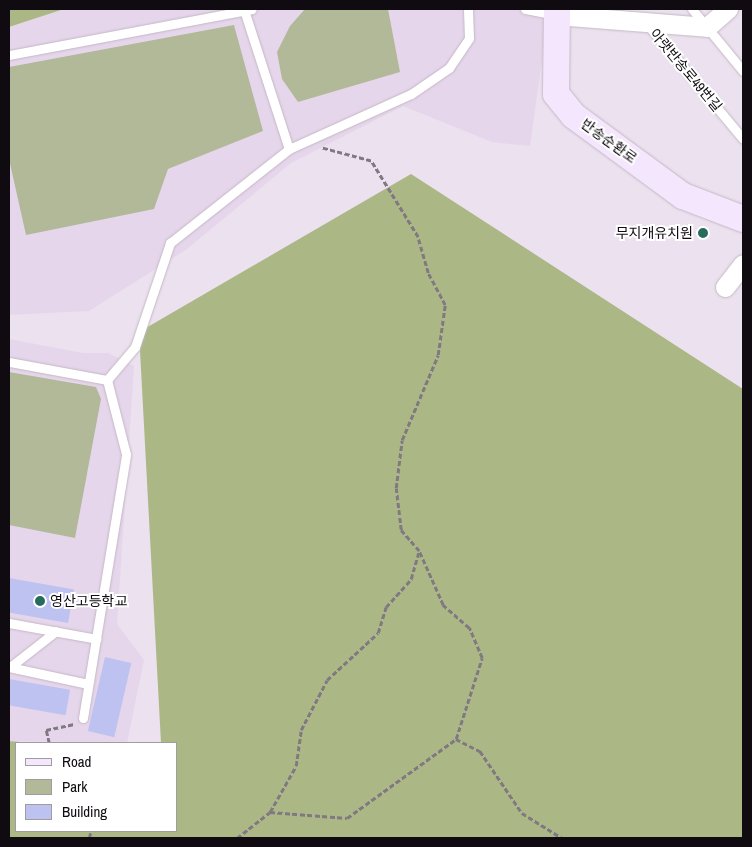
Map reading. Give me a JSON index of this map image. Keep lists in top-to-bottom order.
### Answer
{
  "streets": {
    "main road": ["반송순환로"],
    "lane": ["아랫반송로49번길"]
  },
  "places": ["무지개유치원", "영산고등학교"],
  "legend": ["Road", "Park", "Building"]
}
